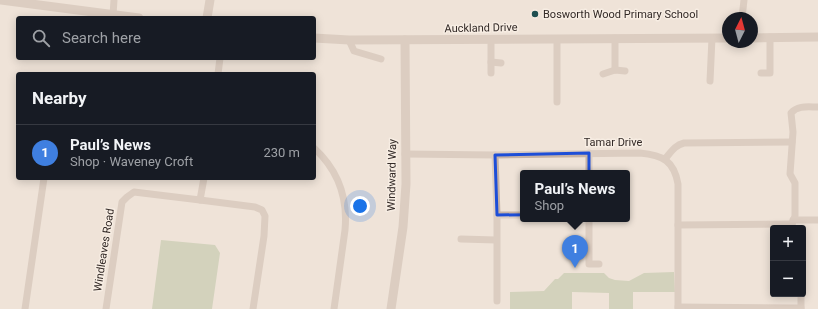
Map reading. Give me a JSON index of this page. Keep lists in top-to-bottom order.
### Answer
{
  "streets": {
    "street": [
      "Auckland Drive",
      "Tamar Drive",
      "Windward Way",
      "Windleaves Road"
    ]
  },
  "crossings": [
    ["Auckland Drive", "Windward Way"],
    ["Tamar Drive", "Windward Way"]
  ],
  "places": ["Bosworth Wood Primary School"],
  "north": "top",
  "page": {
    "search": "Search here",
    "heading": "Nearby",
    "list": [
      {
        "mark": "1",
        "name": "Paul’s News",
        "note": "Shop · Waveney Croft",
        "value": "230 m"
      }
    ],
    "popup": ["Paul’s News", "Shop"],
    "map_buttons": ["+", "−"],
    "pins": "1"
  }
}
